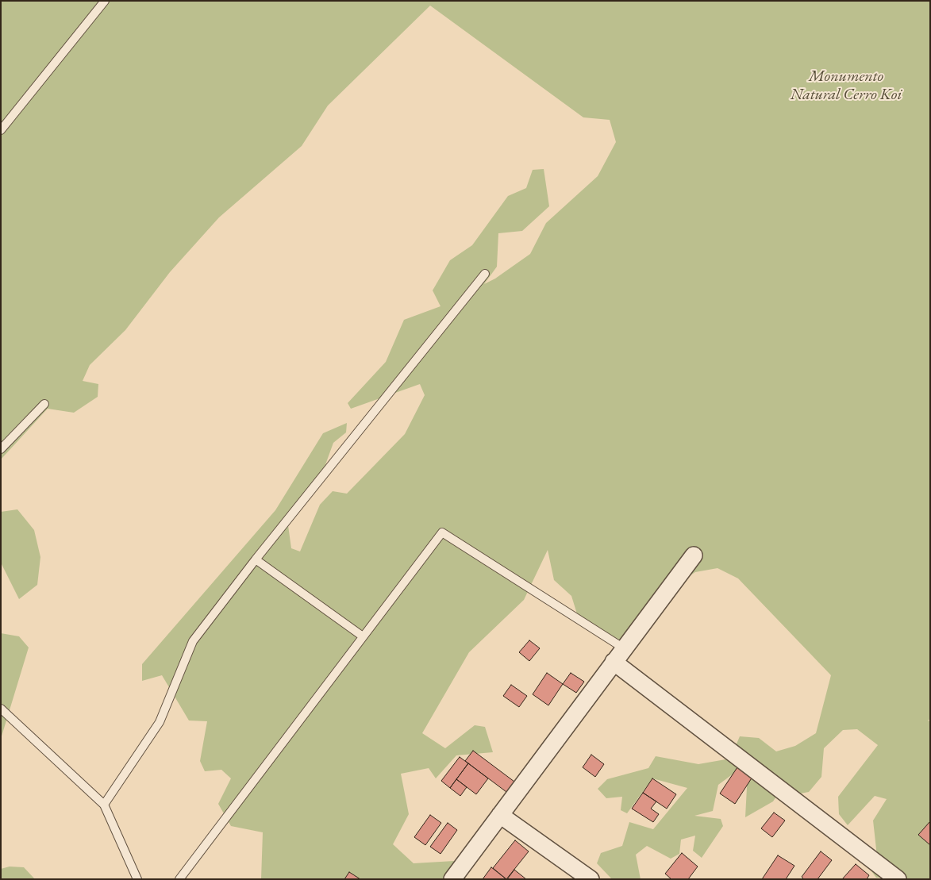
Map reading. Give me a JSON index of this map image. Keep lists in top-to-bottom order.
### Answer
{
  "parks": ["Monumento Natural Cerro Koi"]
}
